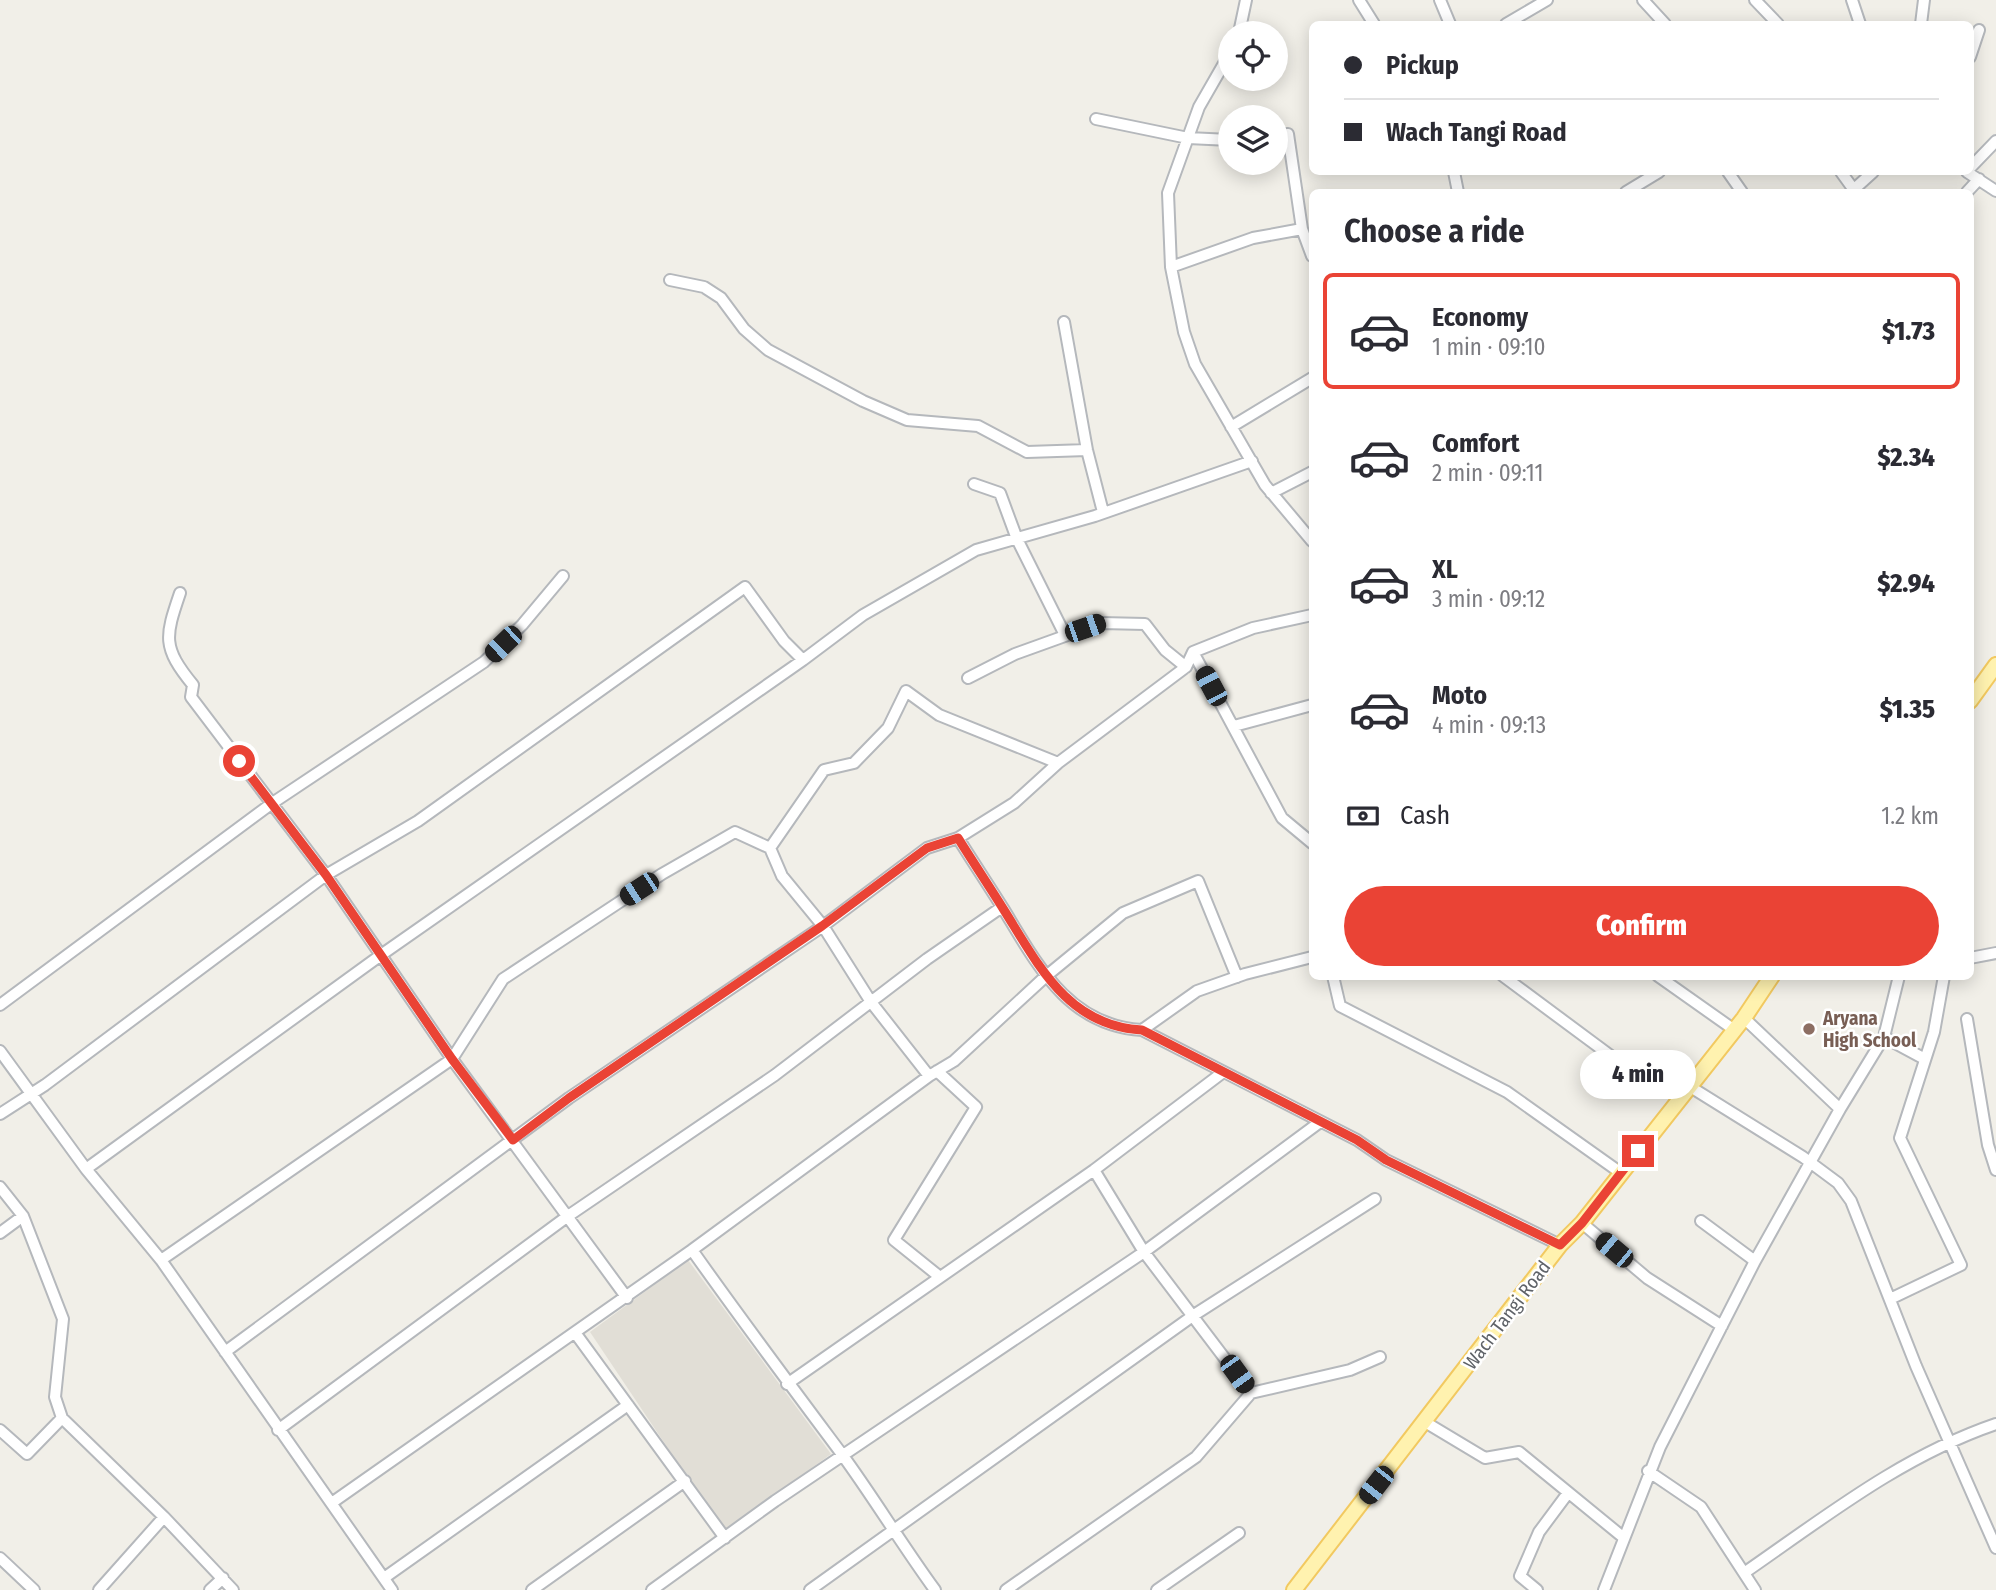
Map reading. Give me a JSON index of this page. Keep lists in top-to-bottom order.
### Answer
{
  "streets": {
    "main road": ["Wach Tangi Road"]
  },
  "places": ["Aryana High School"],
  "page": {
    "banner": ["Pickup", "Wach Tangi Road"],
    "heading": "Choose a ride",
    "list": [
      {
        "name": "Economy",
        "note": "1 min · 09:10",
        "value": "$1.73"
      },
      {
        "name": "Comfort",
        "note": "2 min · 09:11",
        "value": "$2.34"
      },
      {
        "name": "XL",
        "note": "3 min · 09:12",
        "value": "$2.94"
      },
      {
        "name": "Moto",
        "note": "4 min · 09:13",
        "value": "$1.35"
      }
    ],
    "pay": ["Cash", "1.2 km"],
    "buttons": "Confirm",
    "bubble": "4 min"
  }
}
